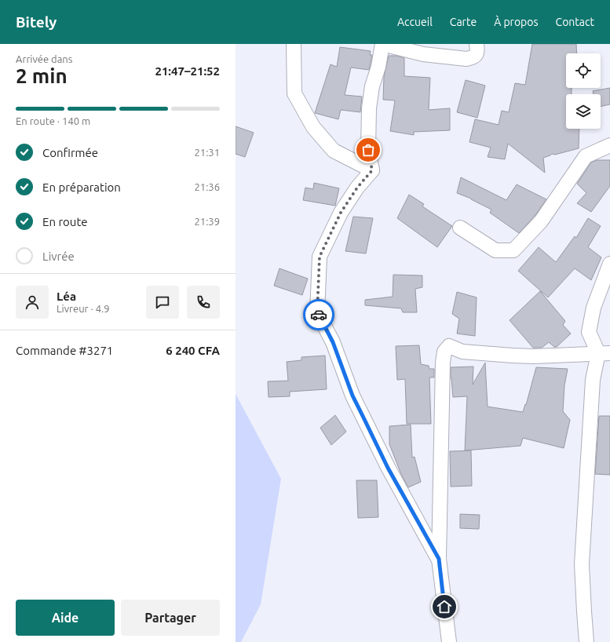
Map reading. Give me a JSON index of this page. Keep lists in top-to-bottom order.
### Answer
{
  "page": {
    "header": "Bitely",
    "nav": [
      "Accueil",
      "Carte",
      "À propos",
      "Contact"
    ],
    "heading": ["2 min", "Arrivée dans", "21:47–21:52"],
    "panel": [
      "Léa",
      "Livreur · 4.9",
      "Commande #3271",
      "6 240 CFA"
    ],
    "bar": "En route · 140 m",
    "list": [
      ["Confirmée", "21:31"],
      ["En préparation", "21:36"],
      ["En route", "21:39"],
      "Livrée"
    ],
    "buttons": ["Aide", "Partager"]
  }
}
